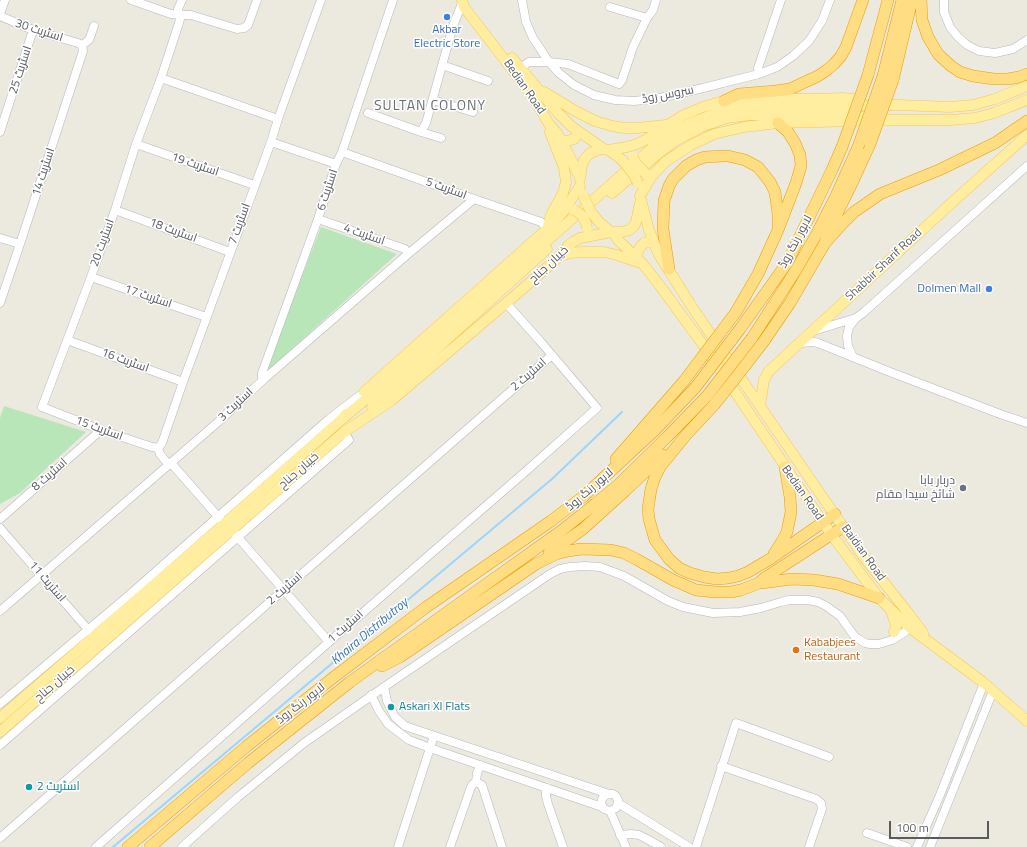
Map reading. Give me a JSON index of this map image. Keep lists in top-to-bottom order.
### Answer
{
  "streets": {
    "highway": ["لاہور رنگ روڈ"],
    "main road": [
      "Bedian Road",
      "خیبان جناح",
      "Shabbir Sharif Road",
      "Baidian Road"
    ],
    "street": [
      "اسٹریٹ 30",
      "اسٹریٹ 25",
      "سروس روڈ",
      "اسٹریٹ 19",
      "اسٹریٹ 14",
      "اسٹریٹ 5",
      "اسٹریٹ 6",
      "اسٹریٹ 7",
      "اسٹریٹ 18",
      "اسٹریٹ 4",
      "اسٹریٹ 20",
      "اسٹریٹ 17",
      "اسٹریٹ 16",
      "اسٹریٹ 2",
      "اسٹریٹ 3",
      "اسٹریٹ 15",
      "اسٹریٹ 8",
      "اسٹریٹ 11",
      "اسٹریٹ 1"
    ]
  },
  "crossings": [
    ["اسٹریٹ 30", "اسٹریٹ 25"],
    ["اسٹریٹ 30", "اسٹریٹ 14"],
    ["Bedian Road", "خیبان جناح"],
    ["Bedian Road", "Baidian Road"],
    ["اسٹریٹ 19", "اسٹریٹ 7"],
    ["اسٹریٹ 19", "اسٹریٹ 20"],
    ["اسٹریٹ 5", "اسٹریٹ 6"],
    ["اسٹریٹ 5", "خیبان جناح"],
    ["اسٹریٹ 5", "اسٹریٹ 3"],
    ["اسٹریٹ 6", "اسٹریٹ 4"],
    ["اسٹریٹ 6", "اسٹریٹ 3"],
    ["اسٹریٹ 7", "اسٹریٹ 18"],
    ["اسٹریٹ 7", "اسٹریٹ 17"],
    ["اسٹریٹ 7", "اسٹریٹ 16"],
    ["اسٹریٹ 7", "اسٹریٹ 15"],
    ["اسٹریٹ 18", "اسٹریٹ 20"],
    ["اسٹریٹ 4", "اسٹریٹ 3"],
    ["اسٹریٹ 20", "اسٹریٹ 17"],
    ["اسٹریٹ 20", "اسٹریٹ 16"],
    ["اسٹریٹ 20", "اسٹریٹ 15"],
    ["خیبان جناح", "اسٹریٹ 11"],
    ["Shabbir Sharif Road", "Baidian Road"],
    ["اسٹریٹ 2", "اسٹریٹ 1"],
    ["اسٹریٹ 3", "اسٹریٹ 11"],
    ["اسٹریٹ 15", "اسٹریٹ 8"]
  ],
  "districts": ["SULTAN COLONY"],
  "water": ["Khaira Distributroy"],
  "places": [
    "Akbar Electric Store",
    "Dolmen Mall",
    "دربار بابا شائخ سیدا مقام",
    "Kababjees Restaurant",
    "Askari XI Flats",
    "اسٹریٹ 2"
  ],
  "scale_bar": "100 m"
}
